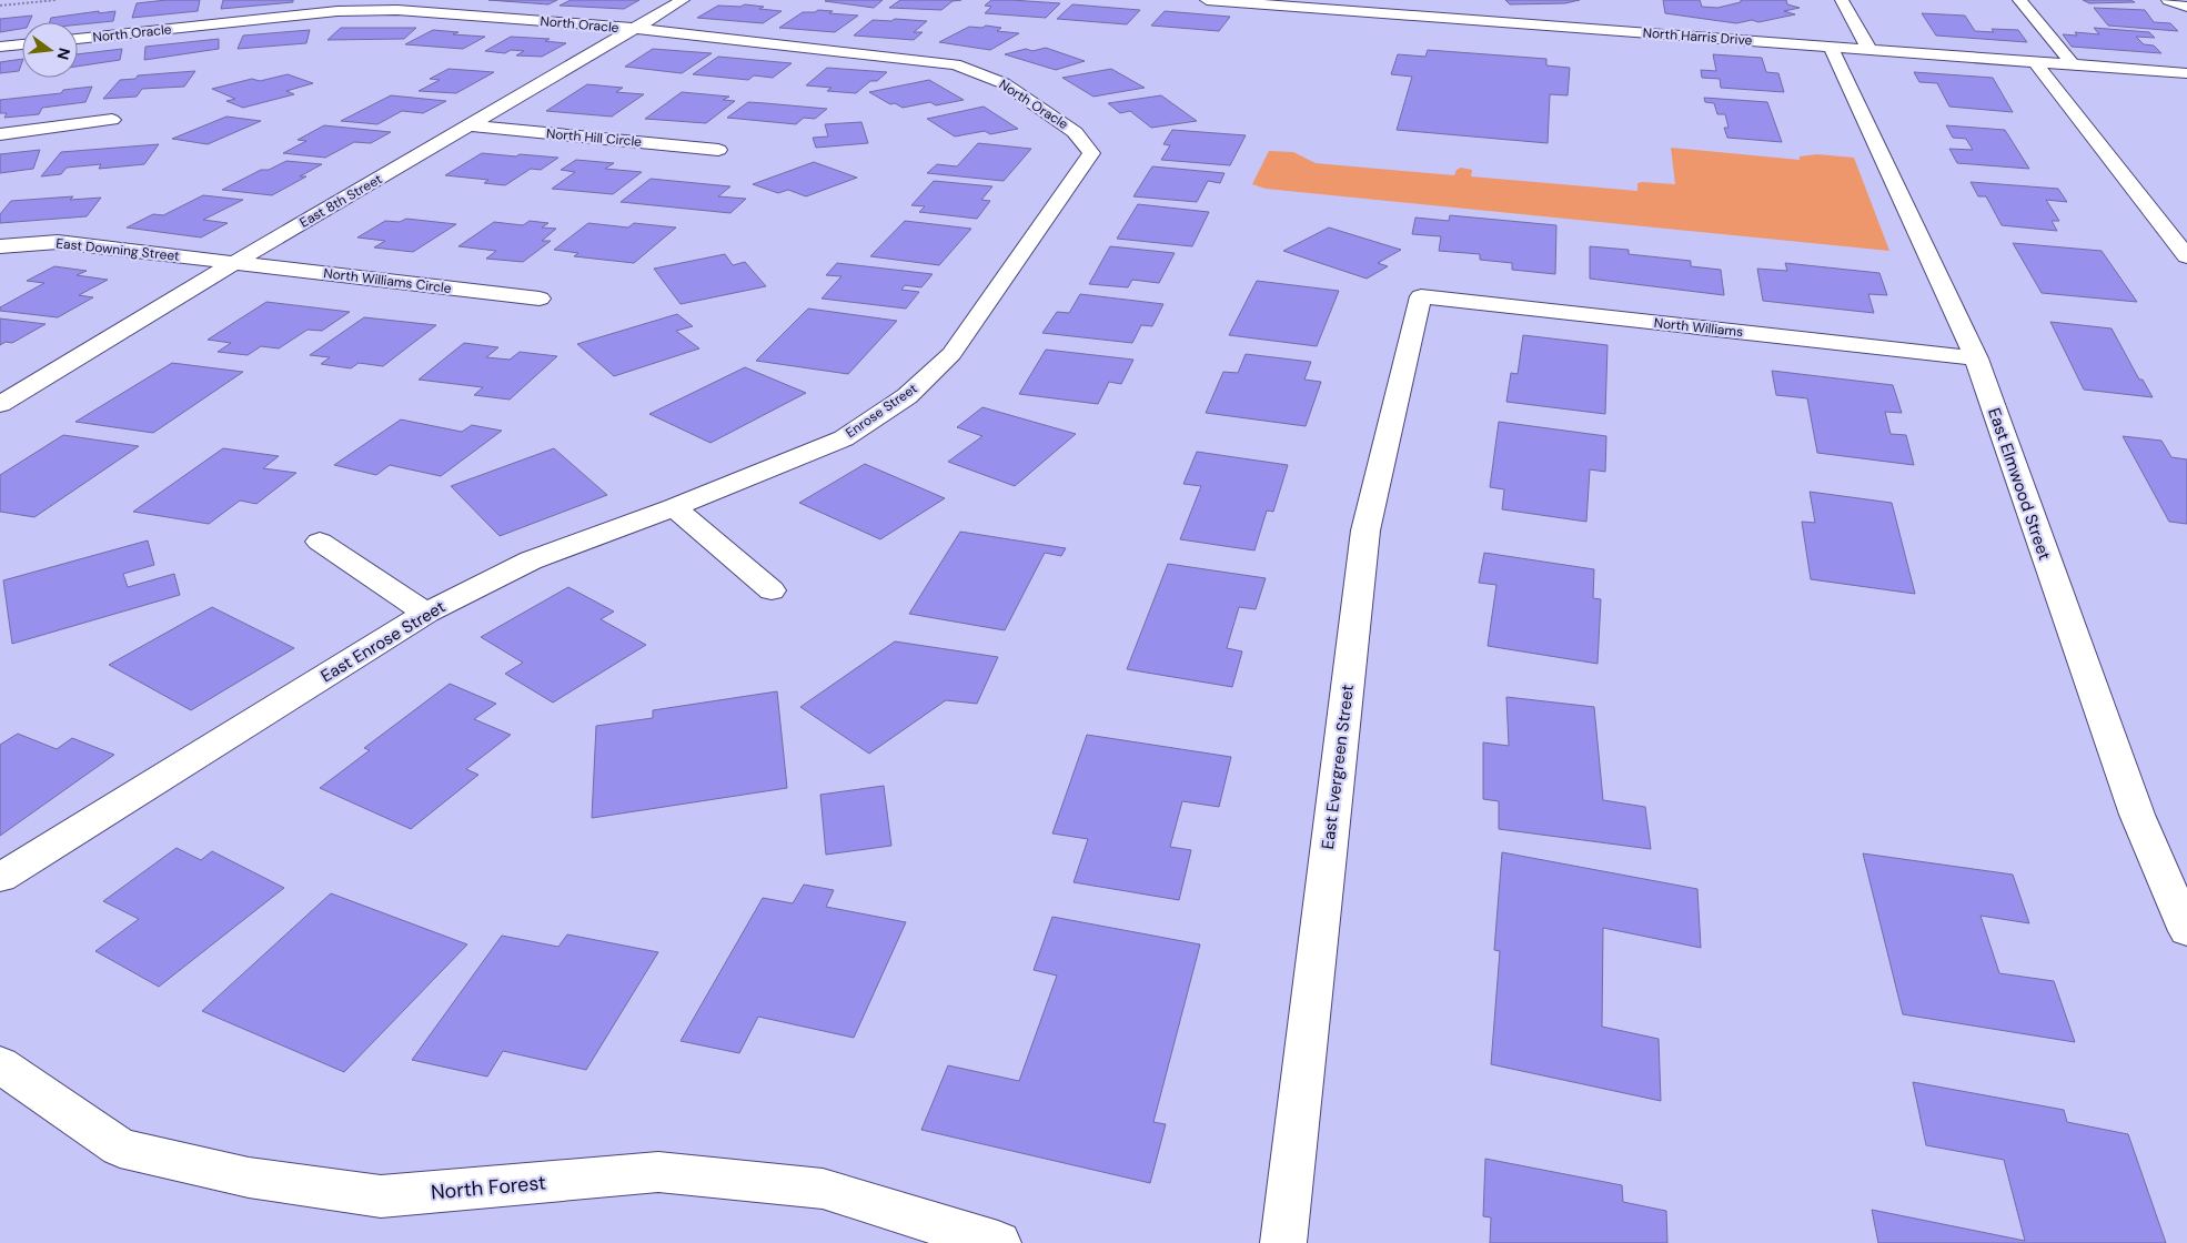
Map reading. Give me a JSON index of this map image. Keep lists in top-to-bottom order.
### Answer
{
  "streets": {
    "street": [
      "North Oracle",
      "North Harris Drive",
      "North Hill Circle",
      "East 8th Street",
      "East Downing Street",
      "North Williams Circle",
      "North Williams",
      "Enrose Street",
      "East Elmwood Street",
      "East Enrose Street",
      "East Evergreen Street",
      "North Forest"
    ]
  },
  "crossings": [
    ["North Oracle", "East 8th Street"],
    ["North Oracle", "Enrose Street"],
    ["North Harris Drive", "East Elmwood Street"],
    ["North Hill Circle", "East 8th Street"],
    ["East 8th Street", "East Downing Street"],
    ["East 8th Street", "North Williams Circle"],
    ["East Downing Street", "North Williams Circle"],
    ["North Williams", "East Elmwood Street"],
    ["North Williams", "East Evergreen Street"],
    ["Enrose Street", "East Enrose Street"]
  ],
  "north": "right"
}
